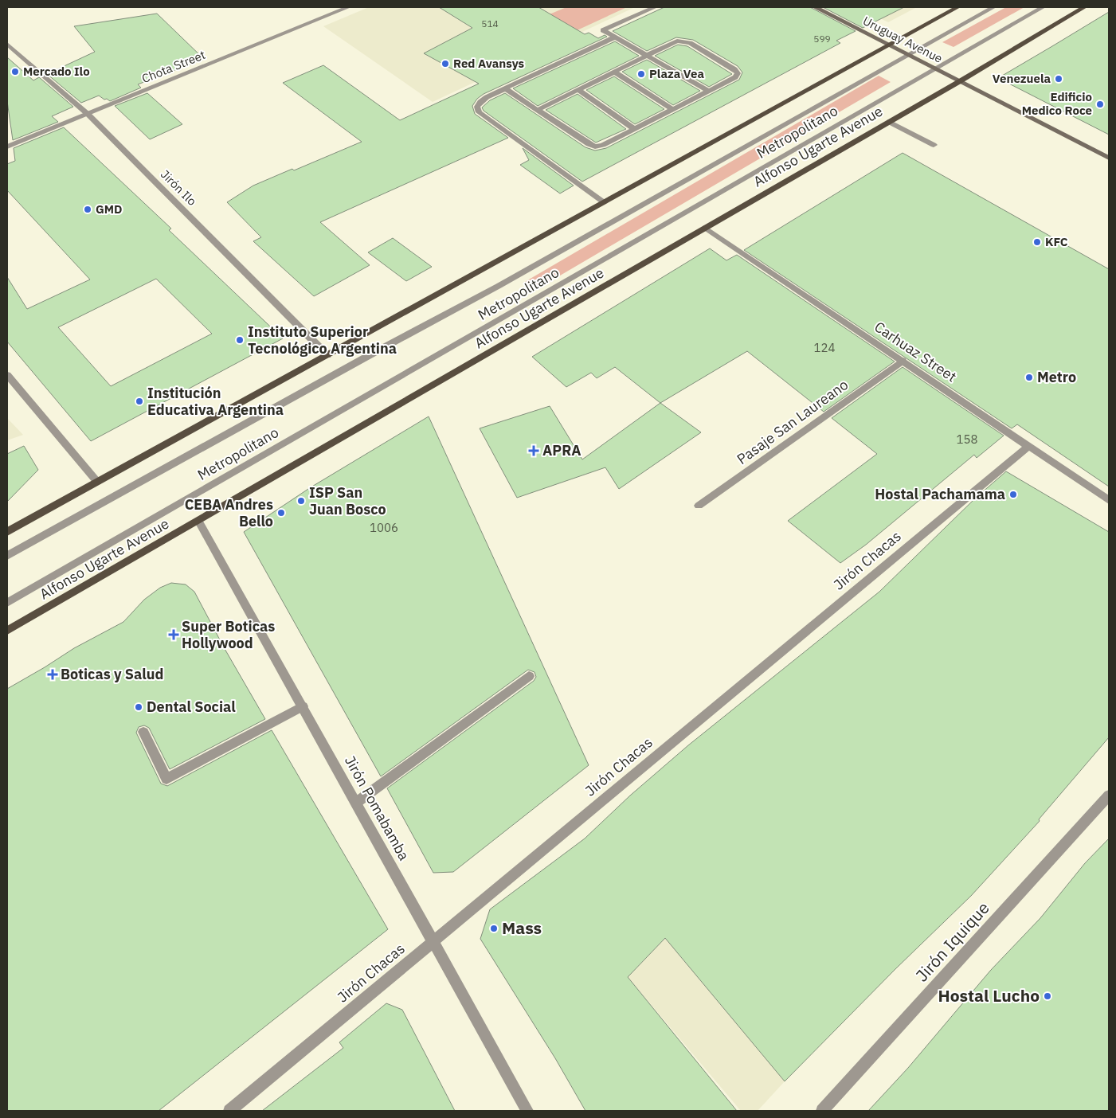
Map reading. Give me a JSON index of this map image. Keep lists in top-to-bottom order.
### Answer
{
  "streets": {
    "main road": ["Uruguay Avenue", "Alfonso Ugarte Avenue"],
    "street": [
      "Chota Street",
      "Metropolitano",
      "Jirón Ilo",
      "Carhuaz Street",
      "Pasaje San Laureano",
      "Jirón Chacas",
      "Jirón Pomabamba",
      "Jirón Iquique"
    ]
  },
  "crossings": [
    ["Uruguay Avenue", "Metropolitano"],
    ["Uruguay Avenue", "Alfonso Ugarte Avenue"],
    ["Chota Street", "Jirón Ilo"],
    ["Alfonso Ugarte Avenue", "Carhuaz Street"],
    ["Alfonso Ugarte Avenue", "Jirón Pomabamba"],
    ["Carhuaz Street", "Pasaje San Laureano"],
    ["Carhuaz Street", "Jirón Chacas"],
    ["Jirón Chacas", "Jirón Pomabamba"]
  ],
  "places": {
    "other": [
      "Red Avansys",
      "Mercado Ilo",
      "Plaza Vea",
      "Venezuela",
      "Edificio Medico Roce",
      "GMD",
      "KFC",
      "Instituto Superior Tecnológico Argentina",
      "Metro",
      "Institución Educativa Argentina",
      "Hostal Pachamama",
      "ISP San Juan Bosco",
      "CEBA Andres Bello",
      "Dental Social",
      "Mass",
      "Hostal Lucho"
    ],
    "health": ["APRA", "Super Boticas Hollywood", "Boticas y Salud"]
  },
  "house_numbers": [
    "514",
    "599",
    "124",
    "158",
    "1006"
  ]
}
